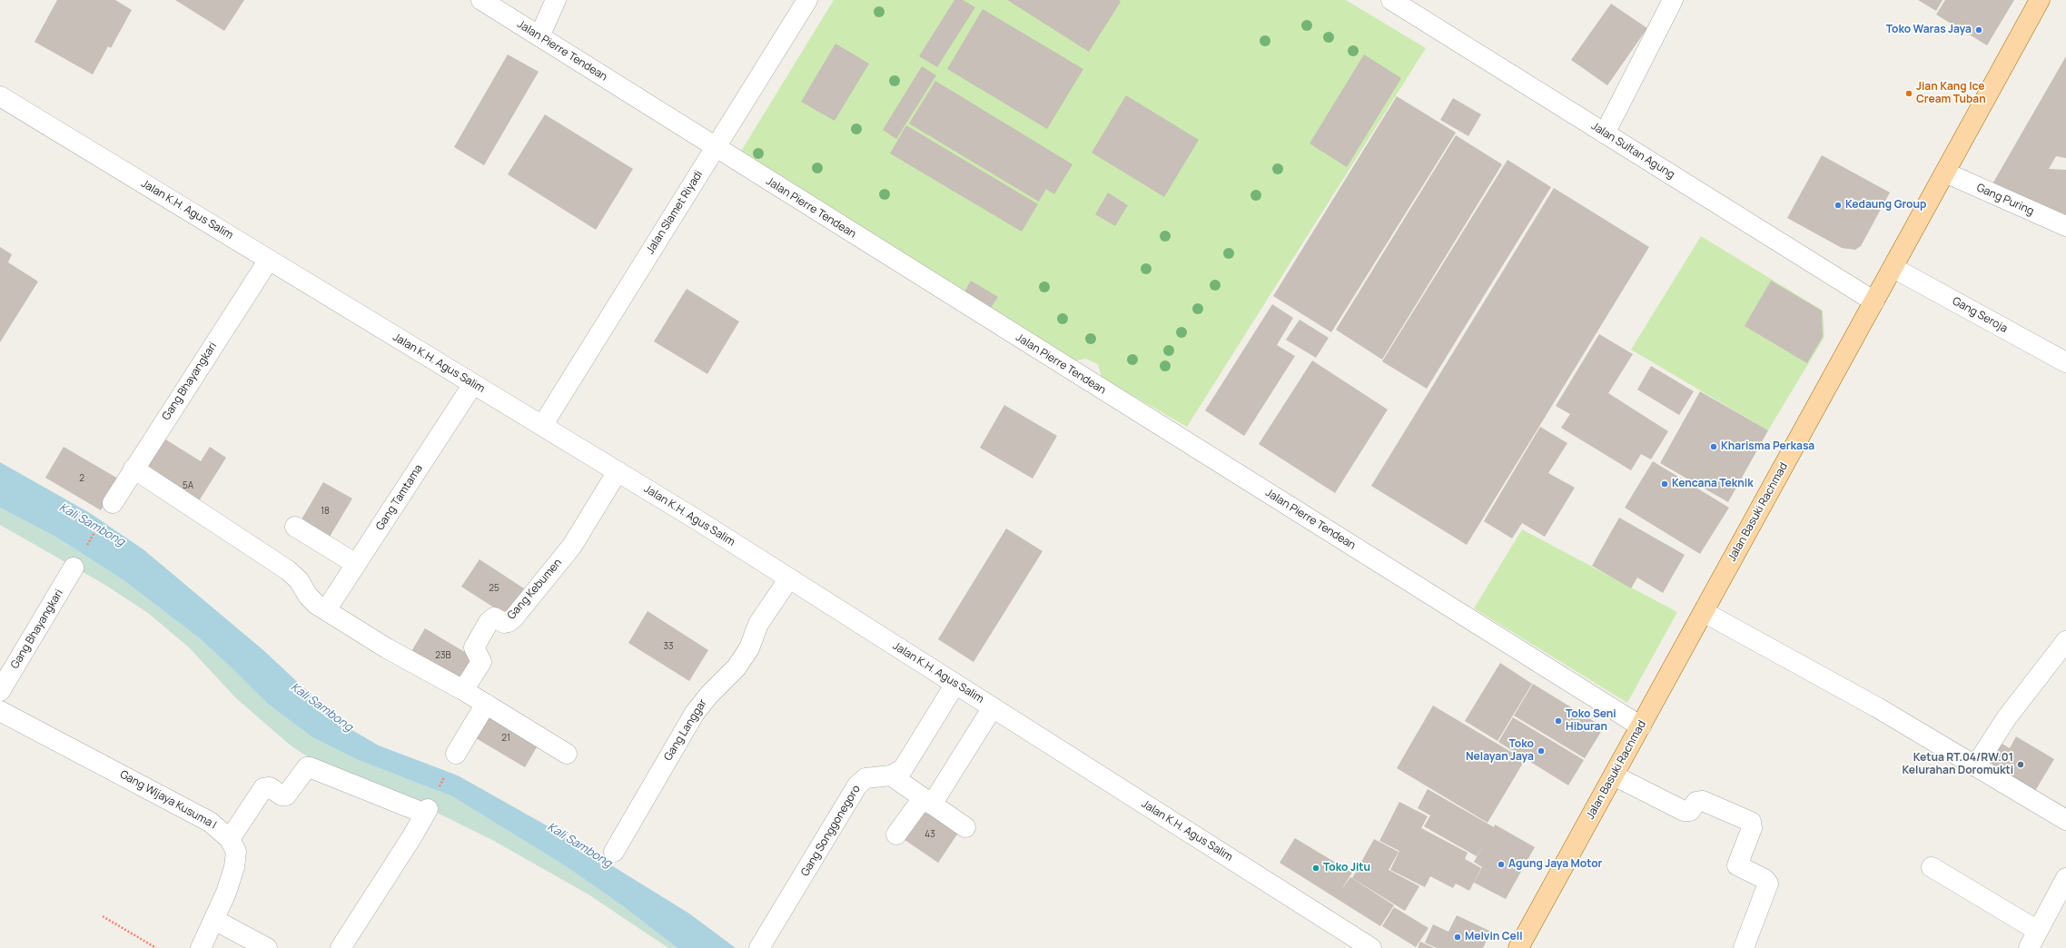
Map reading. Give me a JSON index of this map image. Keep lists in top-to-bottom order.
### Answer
{
  "streets": {
    "main road": ["Jalan Basuki Rachmad"],
    "street": [
      "Jalan Pierre Tendean",
      "Jalan Sultan Agung",
      "Gang Puring",
      "Jalan K.H. Agus Salim",
      "Jalan Slamet Riyadi",
      "Gang Seroja",
      "Gang Bhayangkari",
      "Gang Tamtama",
      "Gang Kebumen",
      "Gang Langgar",
      "Gang Wijaya Kusuma I",
      "Gang Songgonegoro"
    ]
  },
  "crossings": [
    ["Jalan Pierre Tendean", "Jalan Slamet Riyadi"],
    ["Jalan Pierre Tendean", "Jalan Basuki Rachmad"],
    ["Jalan Sultan Agung", "Jalan Basuki Rachmad"],
    ["Gang Puring", "Jalan Basuki Rachmad"],
    ["Jalan K.H. Agus Salim", "Jalan Slamet Riyadi"],
    ["Jalan K.H. Agus Salim", "Gang Bhayangkari"],
    ["Jalan K.H. Agus Salim", "Gang Tamtama"],
    ["Jalan K.H. Agus Salim", "Gang Kebumen"],
    ["Jalan K.H. Agus Salim", "Gang Langgar"],
    ["Gang Seroja", "Jalan Basuki Rachmad"]
  ],
  "water": ["Kali Sambong"],
  "places": [
    "Toko Waras Jaya",
    "Jian Kang Ice Cream Tuban",
    "Kedaung Group",
    "Kharisma Perkasa",
    "Kencana Teknik",
    "Toko Seni Hiburan",
    "Toko Nelayan Jaya",
    "Ketua RT.04/RW.01 Kelurahan Doromukti",
    "Agung Jaya Motor",
    "Toko Jitu",
    "Melvin Cell"
  ],
  "house_numbers": [
    "2",
    "5A",
    "18",
    "25",
    "33",
    "23B",
    "21",
    "43"
  ]
}
